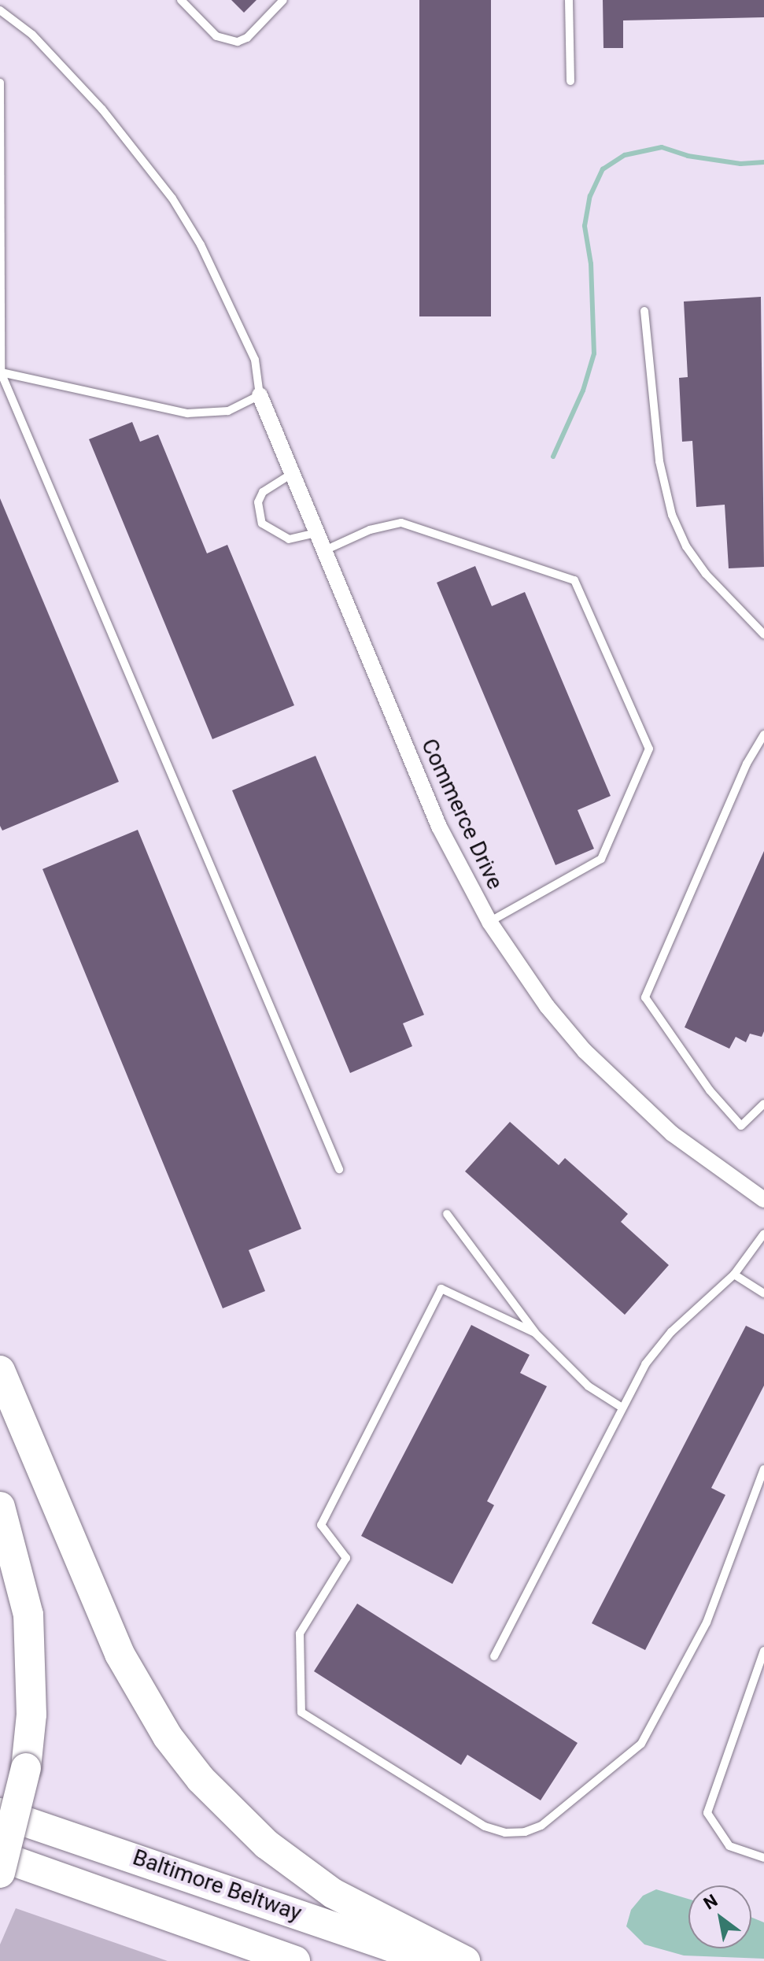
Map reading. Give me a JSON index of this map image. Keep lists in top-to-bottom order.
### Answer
{
  "streets": {
    "highway": ["Baltimore Beltway"],
    "street": ["Commerce Drive"]
  },
  "north": "top left"
}
